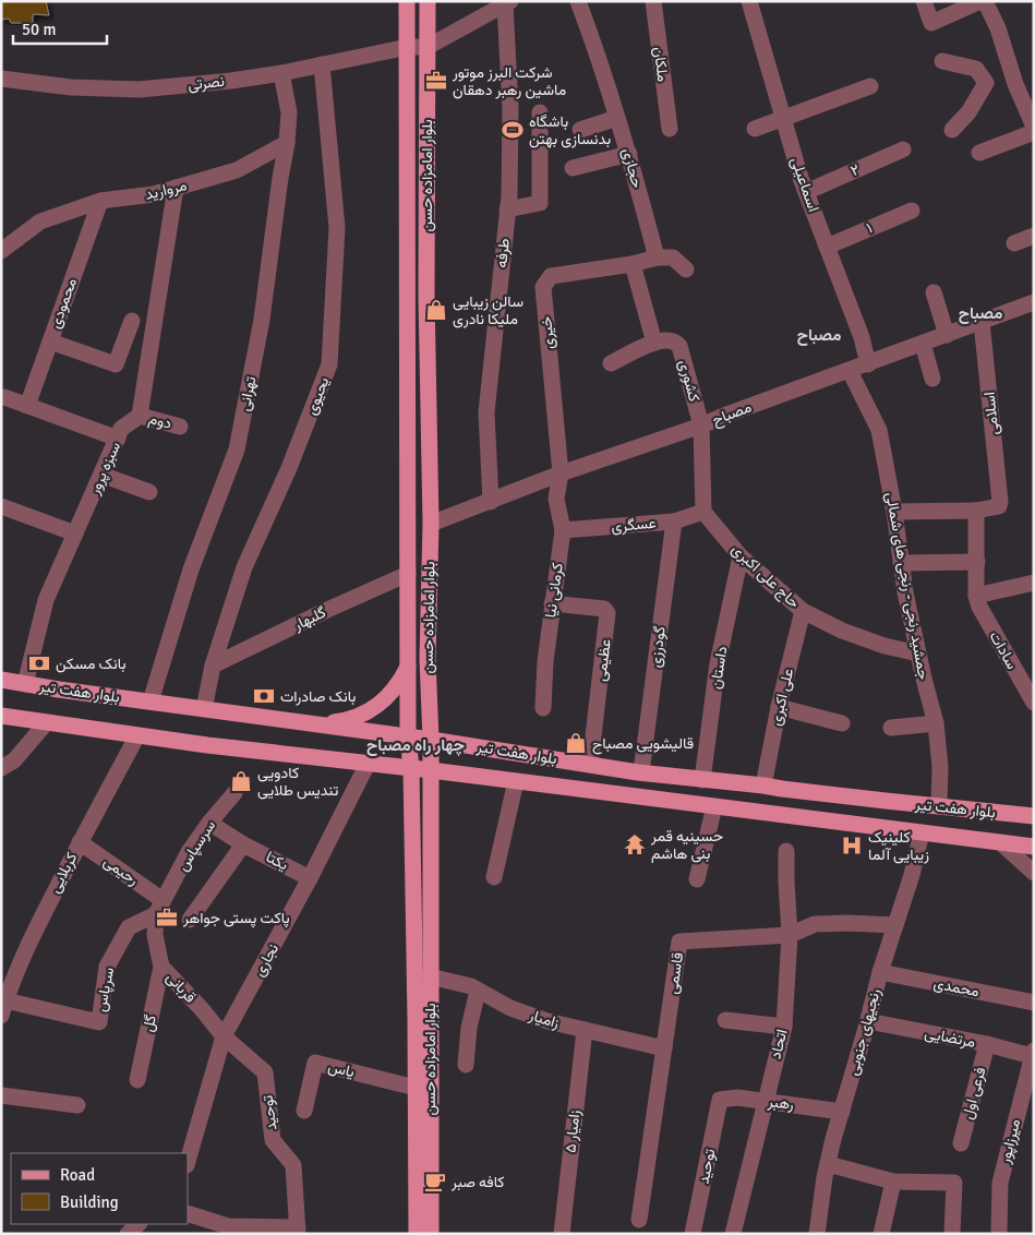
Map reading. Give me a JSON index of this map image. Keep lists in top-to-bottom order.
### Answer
{
  "streets": {
    "main road": ["بلوار امامزاده حسن", "بلوار هفت تیر"],
    "street": [
      "ملکان",
      "نصرتی",
      "حجازی",
      "۲",
      "اسماعیلی",
      "مروارید",
      "۱",
      "طرفه",
      "محمودی",
      "خیری",
      "کشوری",
      "تهرانی",
      "یحیوی",
      "مصباح",
      "اسلامی",
      "دوم",
      "سبزه پرور",
      "عسگری",
      "حاج علی اکبری",
      "جمشید رنجی - رنجی های شمالی",
      "کرمانی نیا",
      "گلبهار",
      "گودرزی",
      "سادات",
      "عظیمی",
      "داستان",
      "علی اکبری",
      "سرسپاس",
      "یکتا",
      "رحیمی",
      "کربلایی",
      "نجاری",
      "قاسمی",
      "قربانی",
      "محمدی",
      "سرپاس",
      "زامیار",
      "گل",
      "رنجیهای جنوبی",
      "مرتضایی",
      "اتحاد",
      "یاس",
      "فرعی اول",
      "رهبر",
      "توحید",
      "زامیار ۵",
      "میرزاپور"
    ]
  },
  "crossings": [
    ["نصرتی", "بلوار امامزاده حسن"],
    ["نصرتی", "تهرانی"],
    ["نصرتی", "یحیوی"],
    ["حجازی", "خیری"],
    ["۲", "اسماعیلی"],
    ["بلوار امامزاده حسن", "مصباح"],
    ["بلوار امامزاده حسن", "گلبهار"],
    ["بلوار امامزاده حسن", "بلوار هفت تیر"],
    ["بلوار امامزاده حسن", "زامیار"],
    ["بلوار امامزاده حسن", "یاس"],
    ["اسماعیلی", "۱"],
    ["اسماعیلی", "مصباح"],
    ["مروارید", "محمودی"],
    ["مروارید", "تهرانی"],
    ["طرفه", "مصباح"],
    ["خیری", "مصباح"],
    ["خیری", "کرمانی نیا"],
    ["کشوری", "مصباح"],
    ["تهرانی", "بلوار هفت تیر"],
    ["یحیوی", "گلبهار"],
    ["یحیوی", "بلوار هفت تیر"],
    ["مصباح", "اسلامی"],
    ["مصباح", "جمشید رنجی - رنجی های شمالی"],
    ["مصباح", "کرمانی نیا"],
    ["دوم", "سبزه پرور"],
    ["سبزه پرور", "بلوار هفت تیر"],
    ["عسگری", "حاج علی اکبری"],
    ["عسگری", "کرمانی نیا"],
    ["عسگری", "گودرزی"],
    ["حاج علی اکبری", "جمشید رنجی - رنجی های شمالی"],
    ["حاج علی اکبری", "داستان"],
    ["حاج علی اکبری", "علی اکبری"],
    ["جمشید رنجی - رنجی های شمالی", "بلوار هفت تیر"],
    ["کرمانی نیا", "عظیمی"],
    ["گودرزی", "بلوار هفت تیر"],
    ["عظیمی", "بلوار هفت تیر"],
    ["داستان", "بلوار هفت تیر"],
    ["بلوار هفت تیر", "علی اکبری"],
    ["بلوار هفت تیر", "کربلایی"],
    ["بلوار هفت تیر", "نجاری"],
    ["بلوار هفت تیر", "رنجیهای جنوبی"],
    ["سرسپاس", "یکتا"],
    ["سرسپاس", "رحیمی"],
    ["سرسپاس", "قربانی"],
    ["سرسپاس", "سرپاس"],
    ["یکتا", "نجاری"],
    ["رحیمی", "کربلایی"],
    ["رحیمی", "قربانی"],
    ["رحیمی", "سرپاس"],
    ["کربلایی", "سرپاس"],
    ["نجاری", "قربانی"],
    ["نجاری", "توحید"],
    ["قاسمی", "زامیار"],
    ["قاسمی", "رنجیهای جنوبی"],
    ["قاسمی", "اتحاد"],
    ["قربانی", "سرپاس"],
    ["قربانی", "گل"],
    ["قربانی", "توحید"],
    ["محمدی", "رنجیهای جنوبی"],
    ["زامیار", "زامیار ۵"],
    ["رنجیهای جنوبی", "مرتضایی"],
    ["رنجیهای جنوبی", "رهبر"],
    ["مرتضایی", "فرعی اول"],
    ["مرتضایی", "میرزاپور"],
    ["اتحاد", "رهبر"],
    ["رهبر", "توحید"]
  ],
  "districts": ["مصباح", "مصباح", "چهار راه مصباح"],
  "places": {
    "office": ["شرکت البرز موتور ماشین رهبر دهقان", "پاکت پستی جواهر"],
    "sports": ["باشگاه بدنسازی بهتن"],
    "shop": ["سالن زیبایی ملیکا نادری", "قالیشویی مصباح", "کادویی تندیس طلایی"],
    "bank": ["بانک مسکن", "بانک صادرات"],
    "temple": ["حسینیه قمر بنی هاشم"],
    "hospital": ["کلینیک زیبایی آلما"],
    "cafe": ["کافه صبر"]
  },
  "legend": ["Road", "Building"],
  "scale_bar": "50 m"
}
